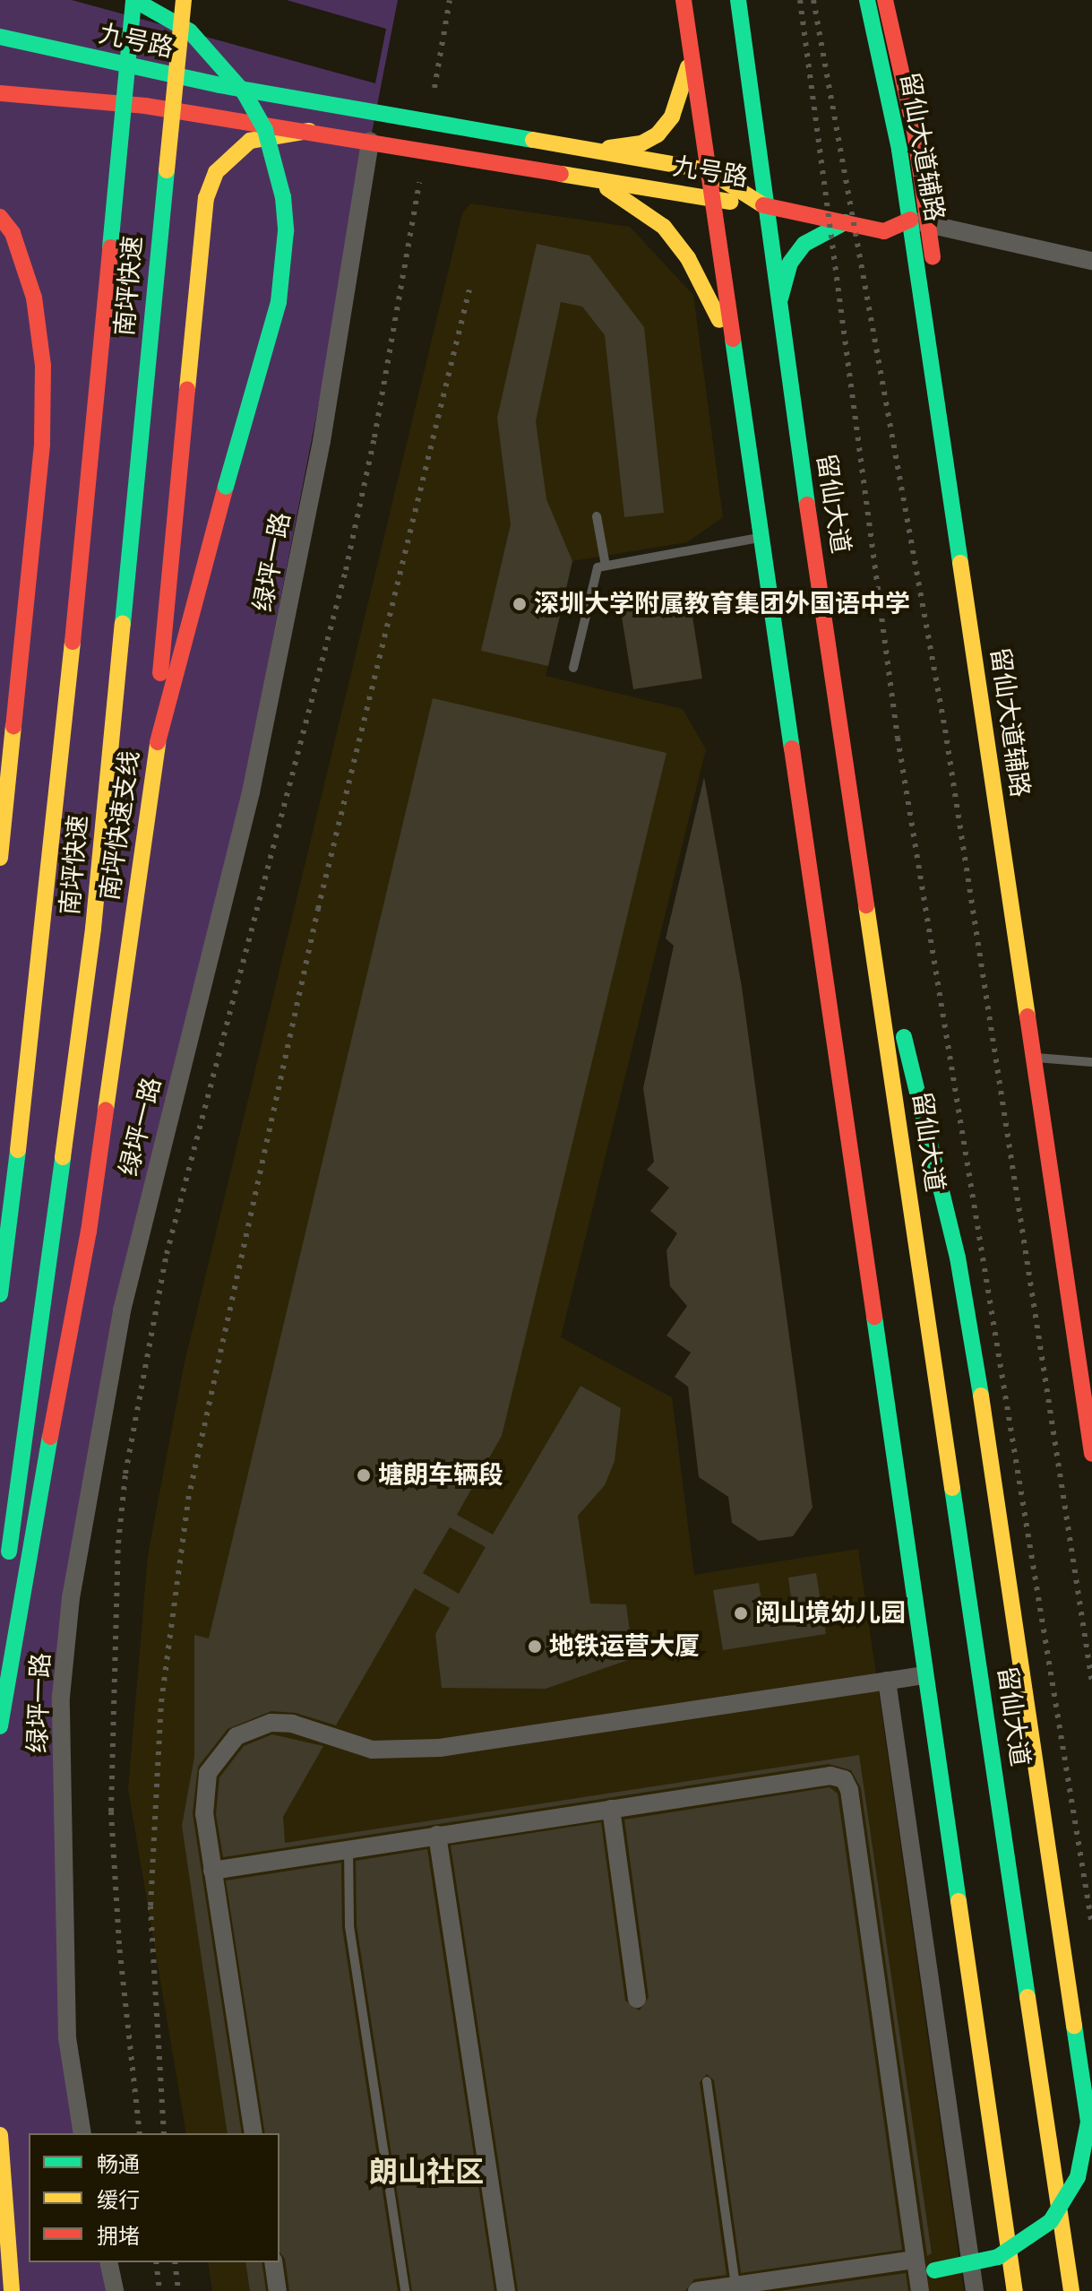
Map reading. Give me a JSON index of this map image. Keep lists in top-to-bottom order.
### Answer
{
  "streets": {
    "main road": [
      "九号路",
      "留仙大道辅路",
      "南坪快速",
      "留仙大道",
      "南坪快速支线"
    ],
    "street": ["绿坪一路"]
  },
  "crossings": [
    ["九号路", "留仙大道"],
    ["九号路", "绿坪一路"],
    ["南坪快速", "南坪快速支线"]
  ],
  "districts": ["朗山社区"],
  "places": [
    "深圳大学附属教育集团外国语中学",
    "塘朗车辆段",
    "阅山境幼儿园",
    "地铁运营大厦"
  ],
  "legend": ["畅通", "缓行", "拥堵"]
}
